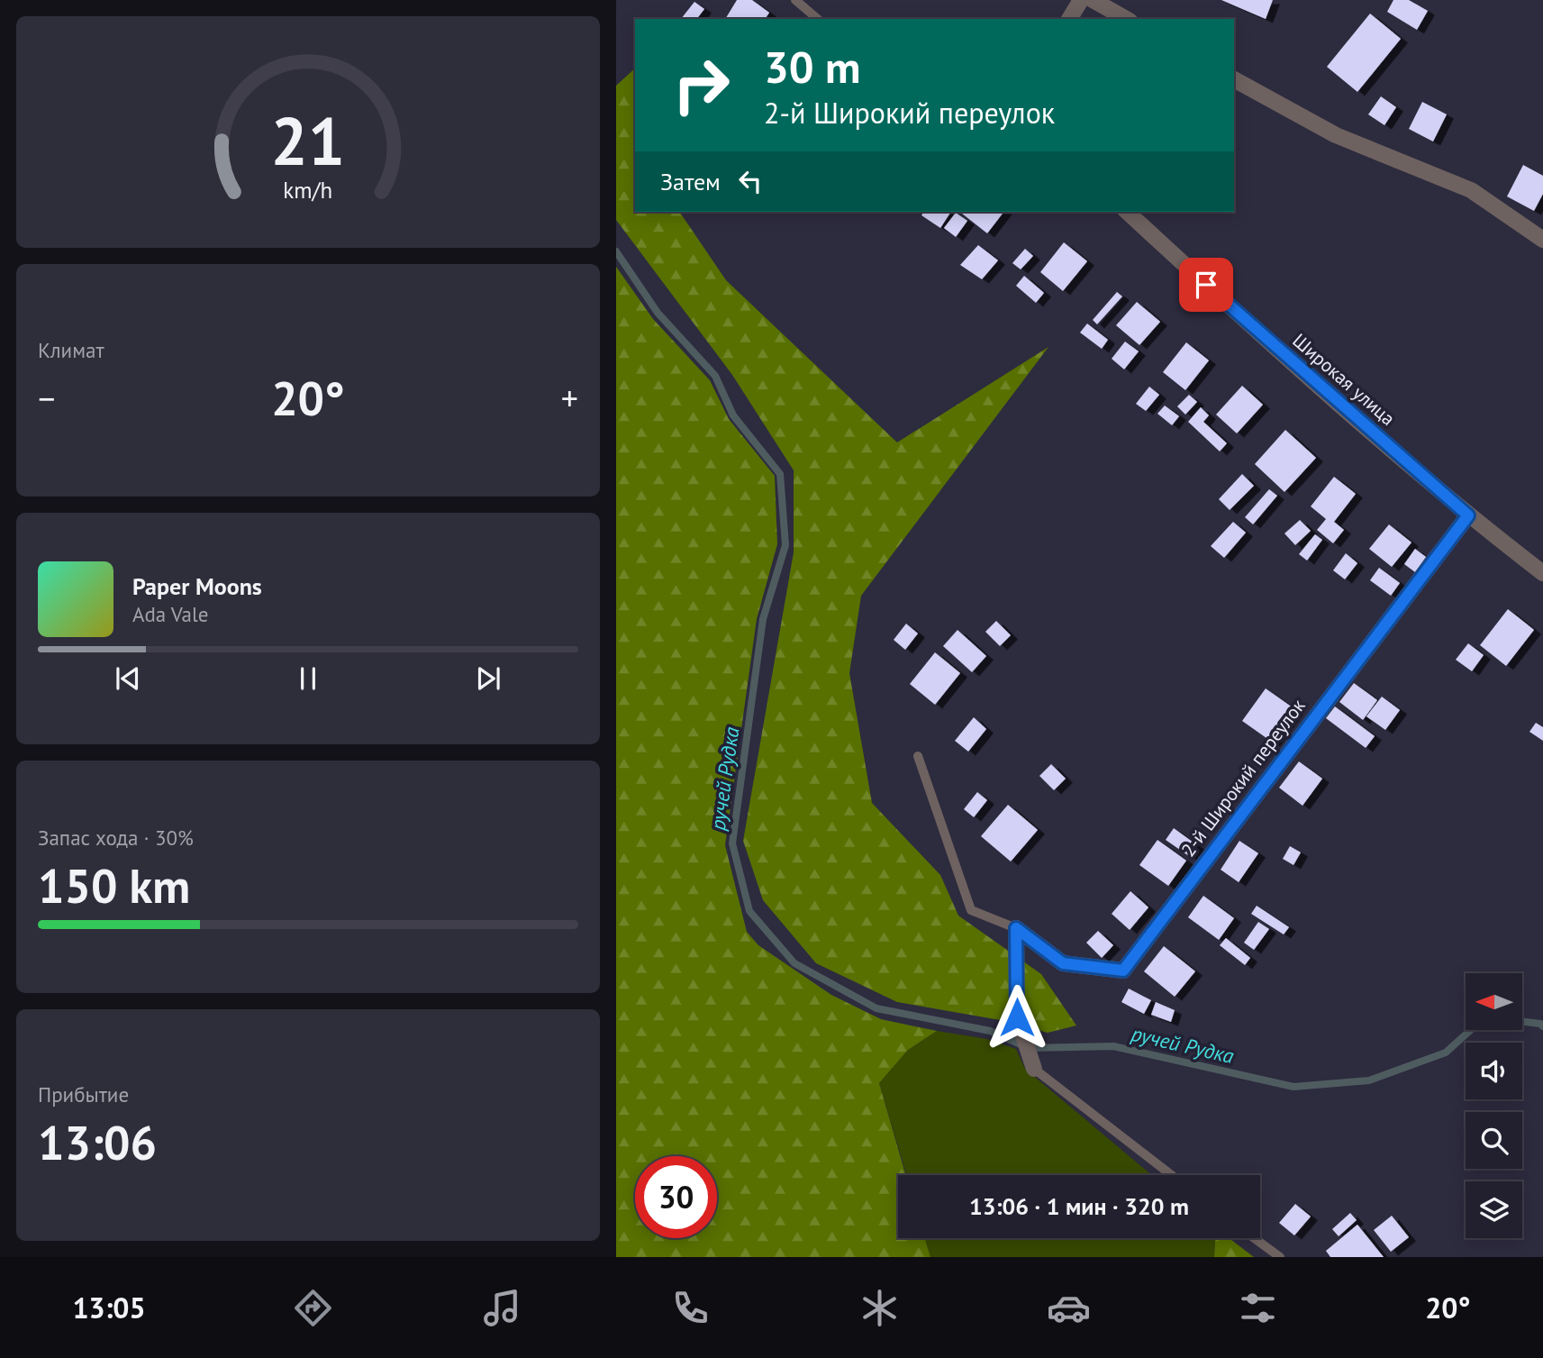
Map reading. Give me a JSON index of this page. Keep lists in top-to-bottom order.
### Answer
{
  "streets": {
    "street": ["Широкая улица", "2-й Широкий переулок"]
  },
  "crossings": [
    ["Широкая улица", "2-й Широкий переулок"]
  ],
  "water": ["ручей Рудка"],
  "north": "left",
  "page": {
    "turn": ["30 m", "2-й Широкий переулок"],
    "then": "Затем",
    "tile": [
      "Климат",
      ["Запас хода · 30%", "150 km"],
      ["Прибытие", "13:06"]
    ],
    "heat": ["−", "20°", "+"],
    "song": ["Paper Moons", "Ada Vale"],
    "limit": "30",
    "trip": "13:06 · 1 мин · 320 m",
    "tabs": ["13:05", "20°"],
    "gauge": ["21", "km/h"]
  }
}
